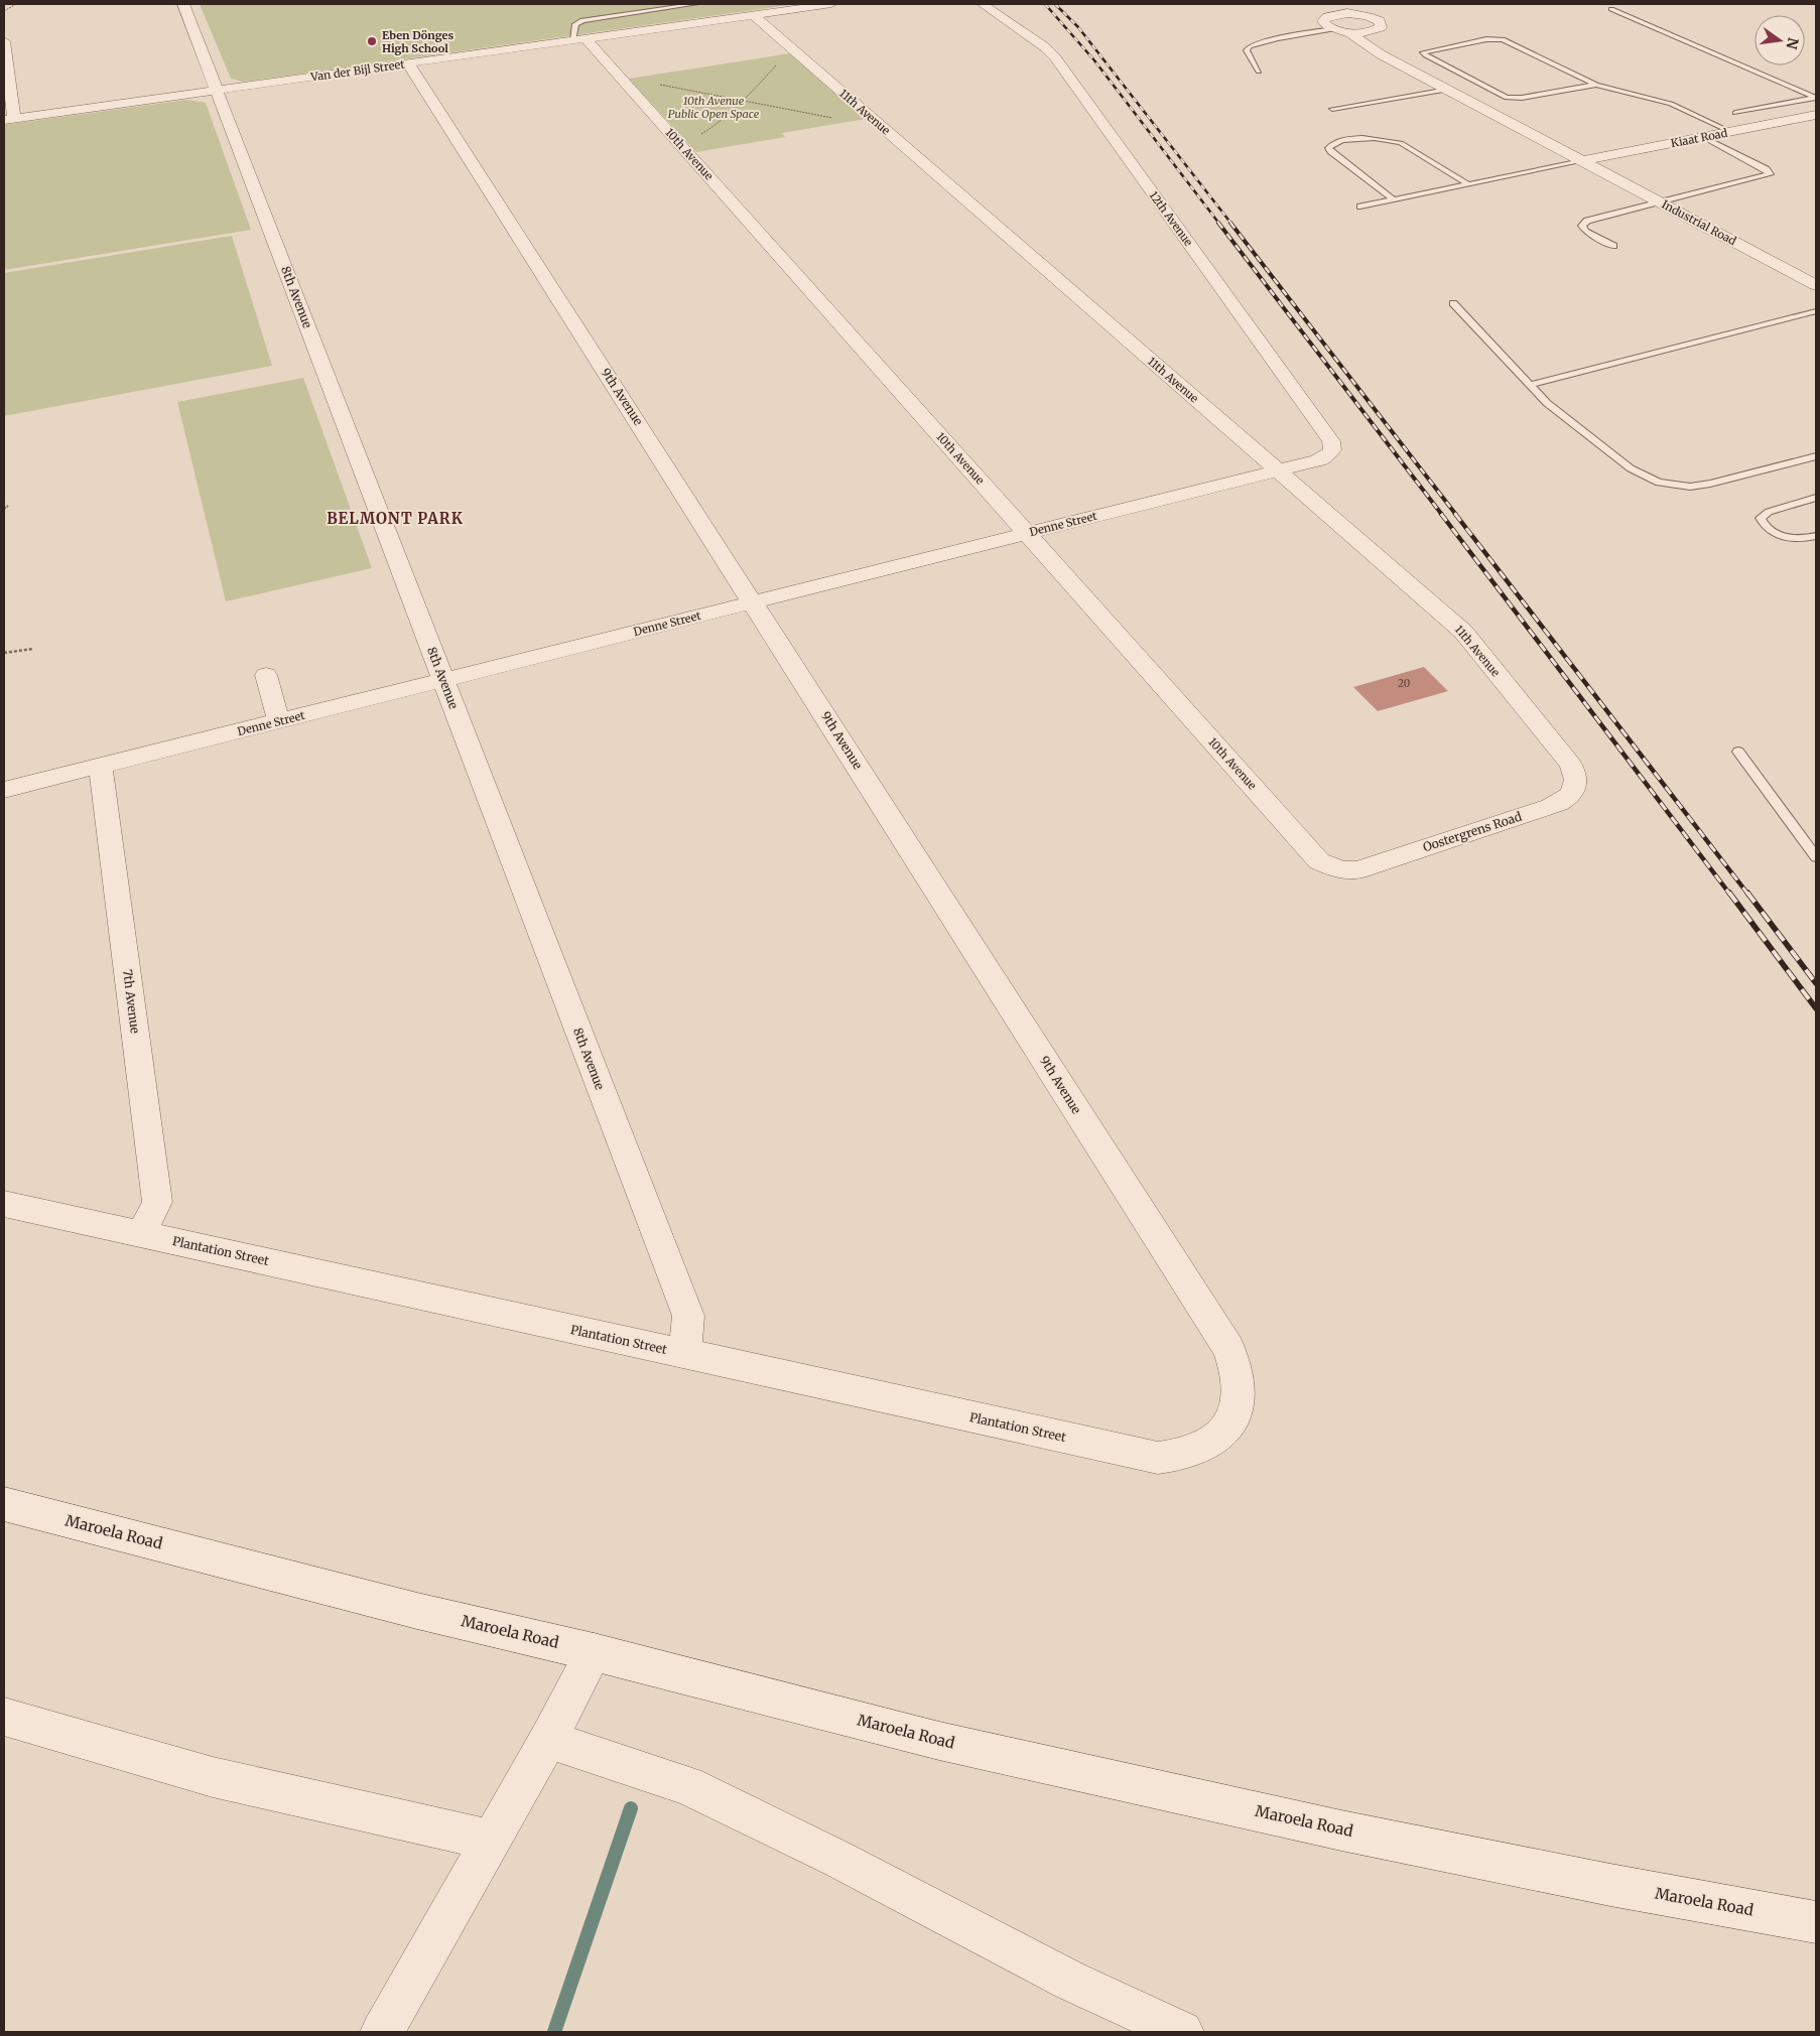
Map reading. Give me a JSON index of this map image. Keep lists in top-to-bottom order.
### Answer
{
  "streets": {
    "street": [
      "Van der Bijl Street",
      "11th Avenue",
      "Kiaat Road",
      "10th Avenue",
      "12th Avenue",
      "Industrial Road",
      "8th Avenue",
      "9th Avenue",
      "Denne Street",
      "Oostergrens Road",
      "7th Avenue",
      "Plantation Street",
      "Maroela Road"
    ]
  },
  "crossings": [
    ["Van der Bijl Street", "11th Avenue"],
    ["Van der Bijl Street", "10th Avenue"],
    ["Van der Bijl Street", "8th Avenue"],
    ["Van der Bijl Street", "9th Avenue"],
    ["11th Avenue", "Denne Street"],
    ["11th Avenue", "Oostergrens Road"],
    ["Kiaat Road", "Industrial Road"],
    ["10th Avenue", "Denne Street"],
    ["10th Avenue", "Oostergrens Road"],
    ["12th Avenue", "Denne Street"],
    ["8th Avenue", "Denne Street"],
    ["8th Avenue", "Plantation Street"],
    ["9th Avenue", "Denne Street"],
    ["9th Avenue", "Plantation Street"],
    ["Denne Street", "7th Avenue"],
    ["7th Avenue", "Plantation Street"]
  ],
  "districts": ["BELMONT PARK"],
  "parks": ["10th Avenue Public Open Space"],
  "places": ["Eben Dönges High School"],
  "house_numbers": ["20"],
  "north": "right"
}
